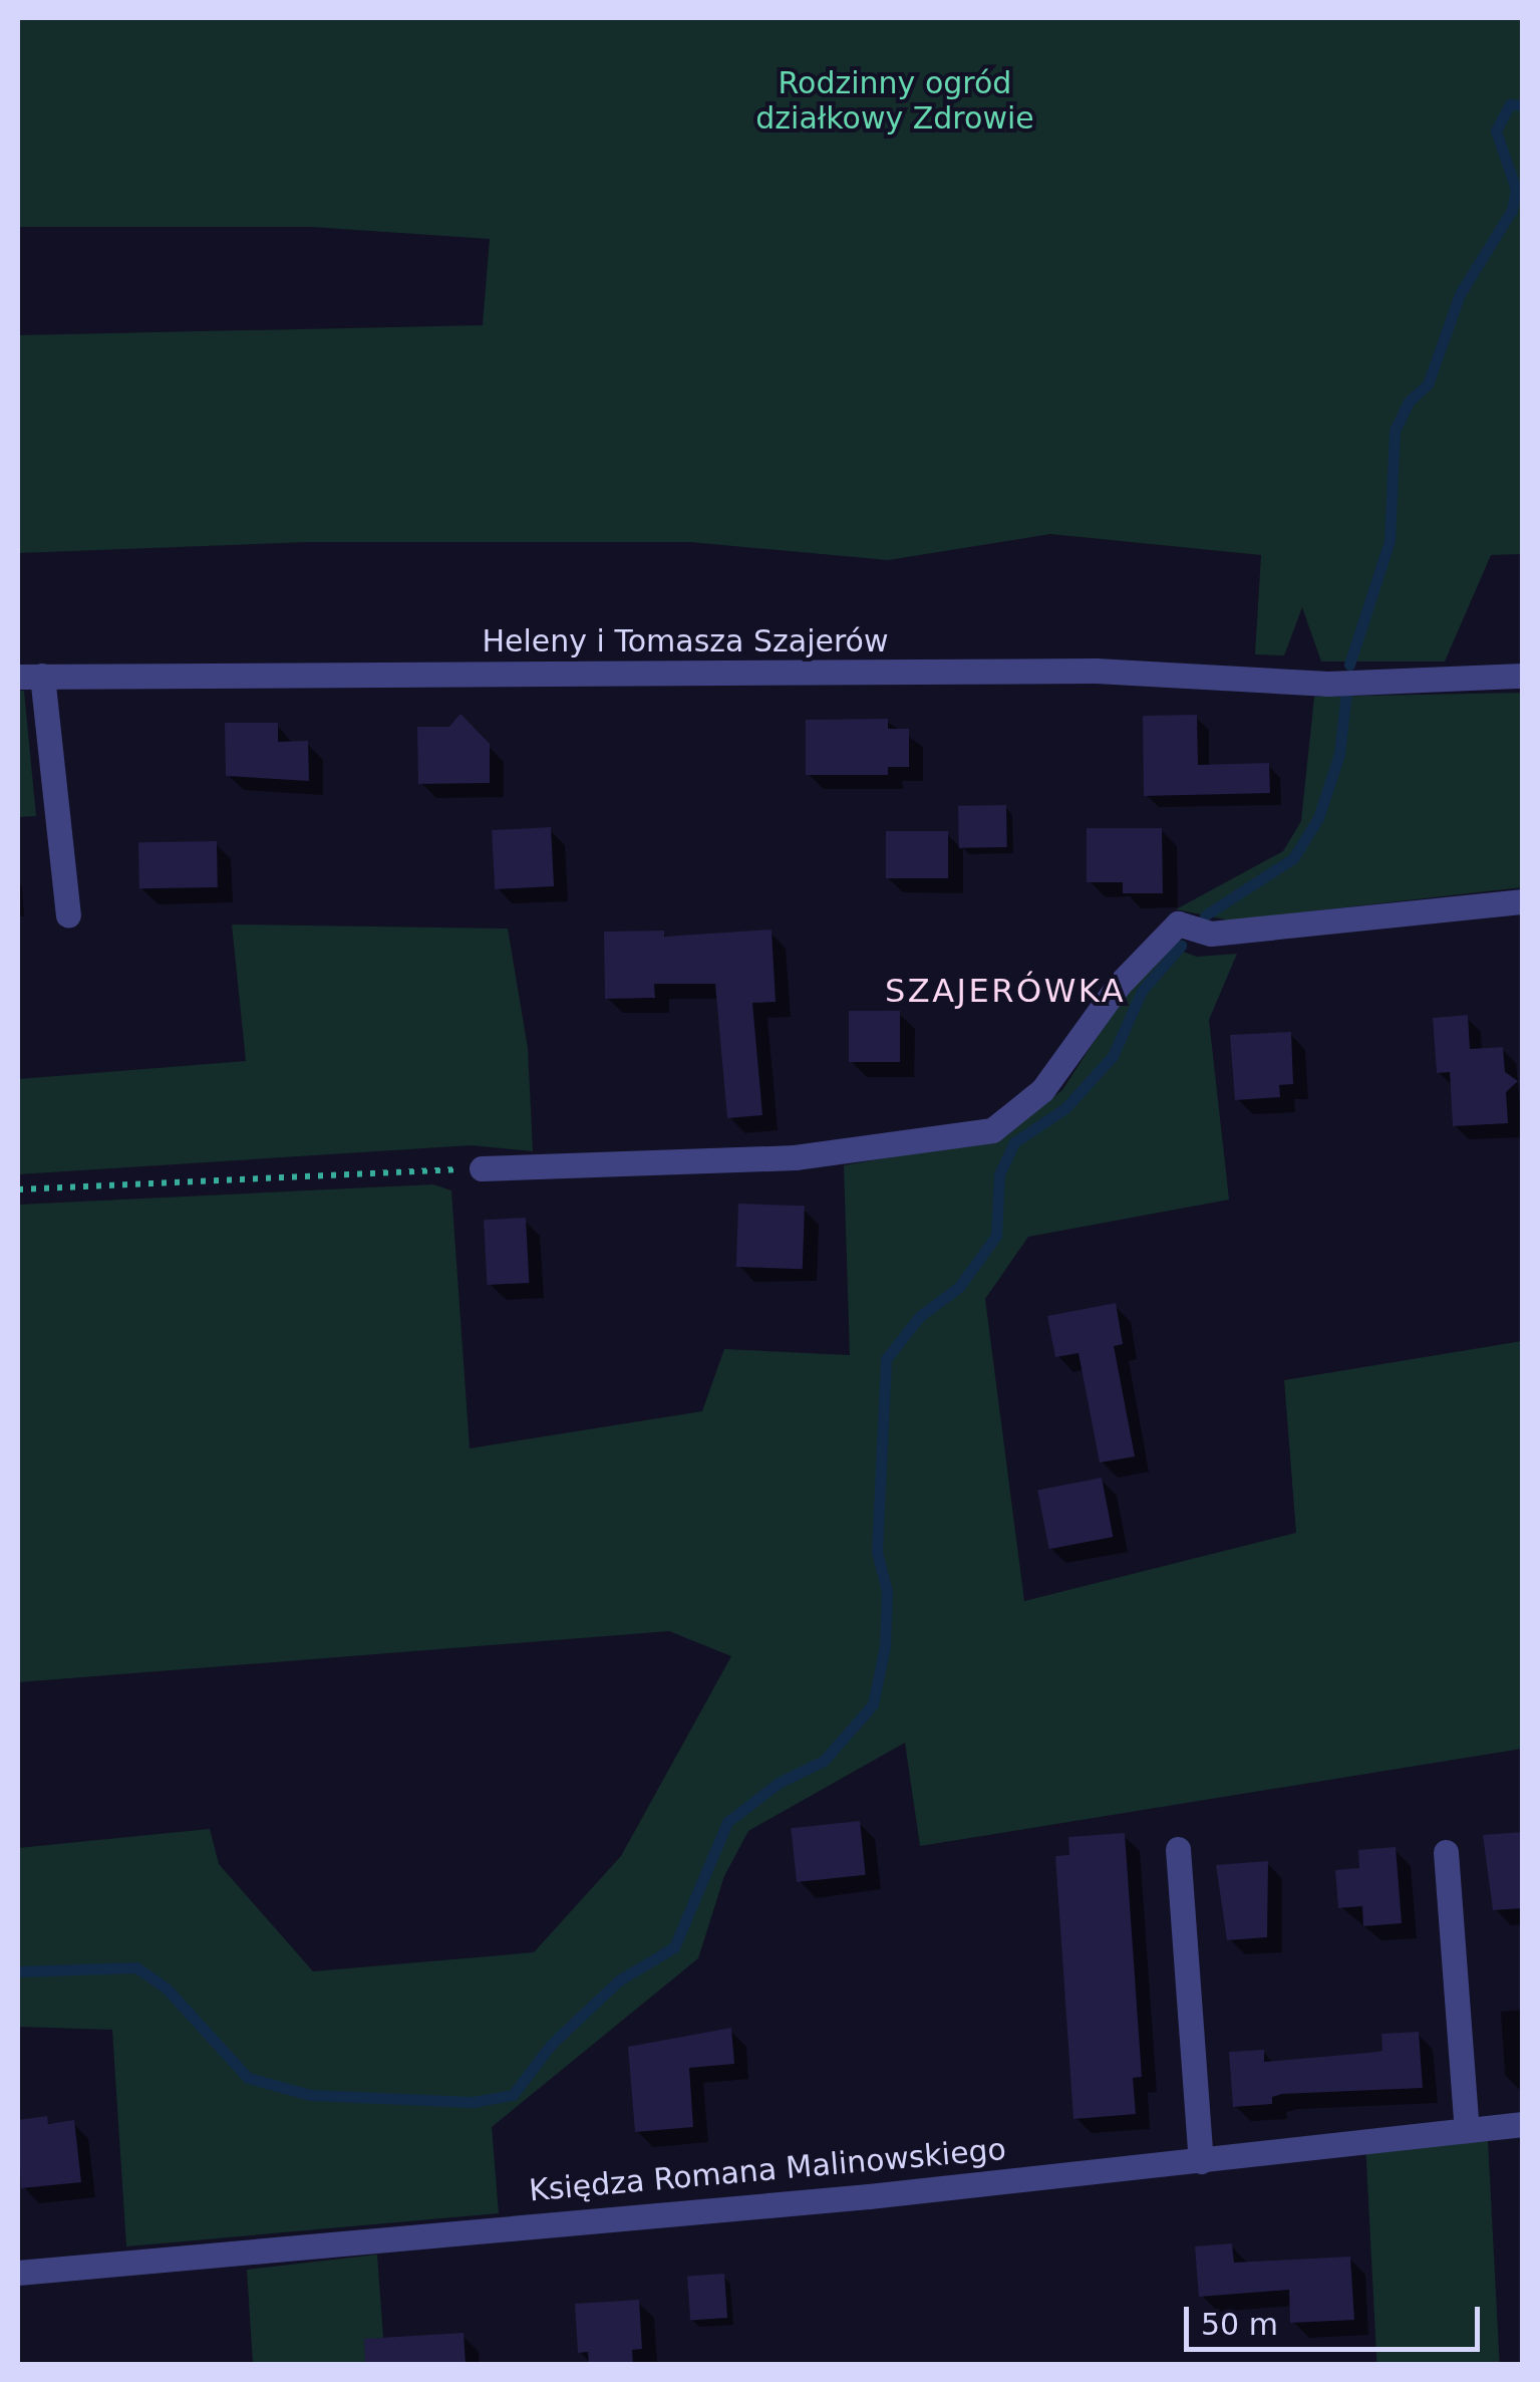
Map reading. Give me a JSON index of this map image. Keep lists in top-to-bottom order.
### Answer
{
  "streets": {
    "street": ["Heleny i Tomasza Szajerów", "Księdza Romana Malinowskiego"]
  },
  "districts": ["SZAJERÓWKA"],
  "parks": ["Rodzinny ogród działkowy Zdrowie"],
  "scale_bar": "50 m"
}
